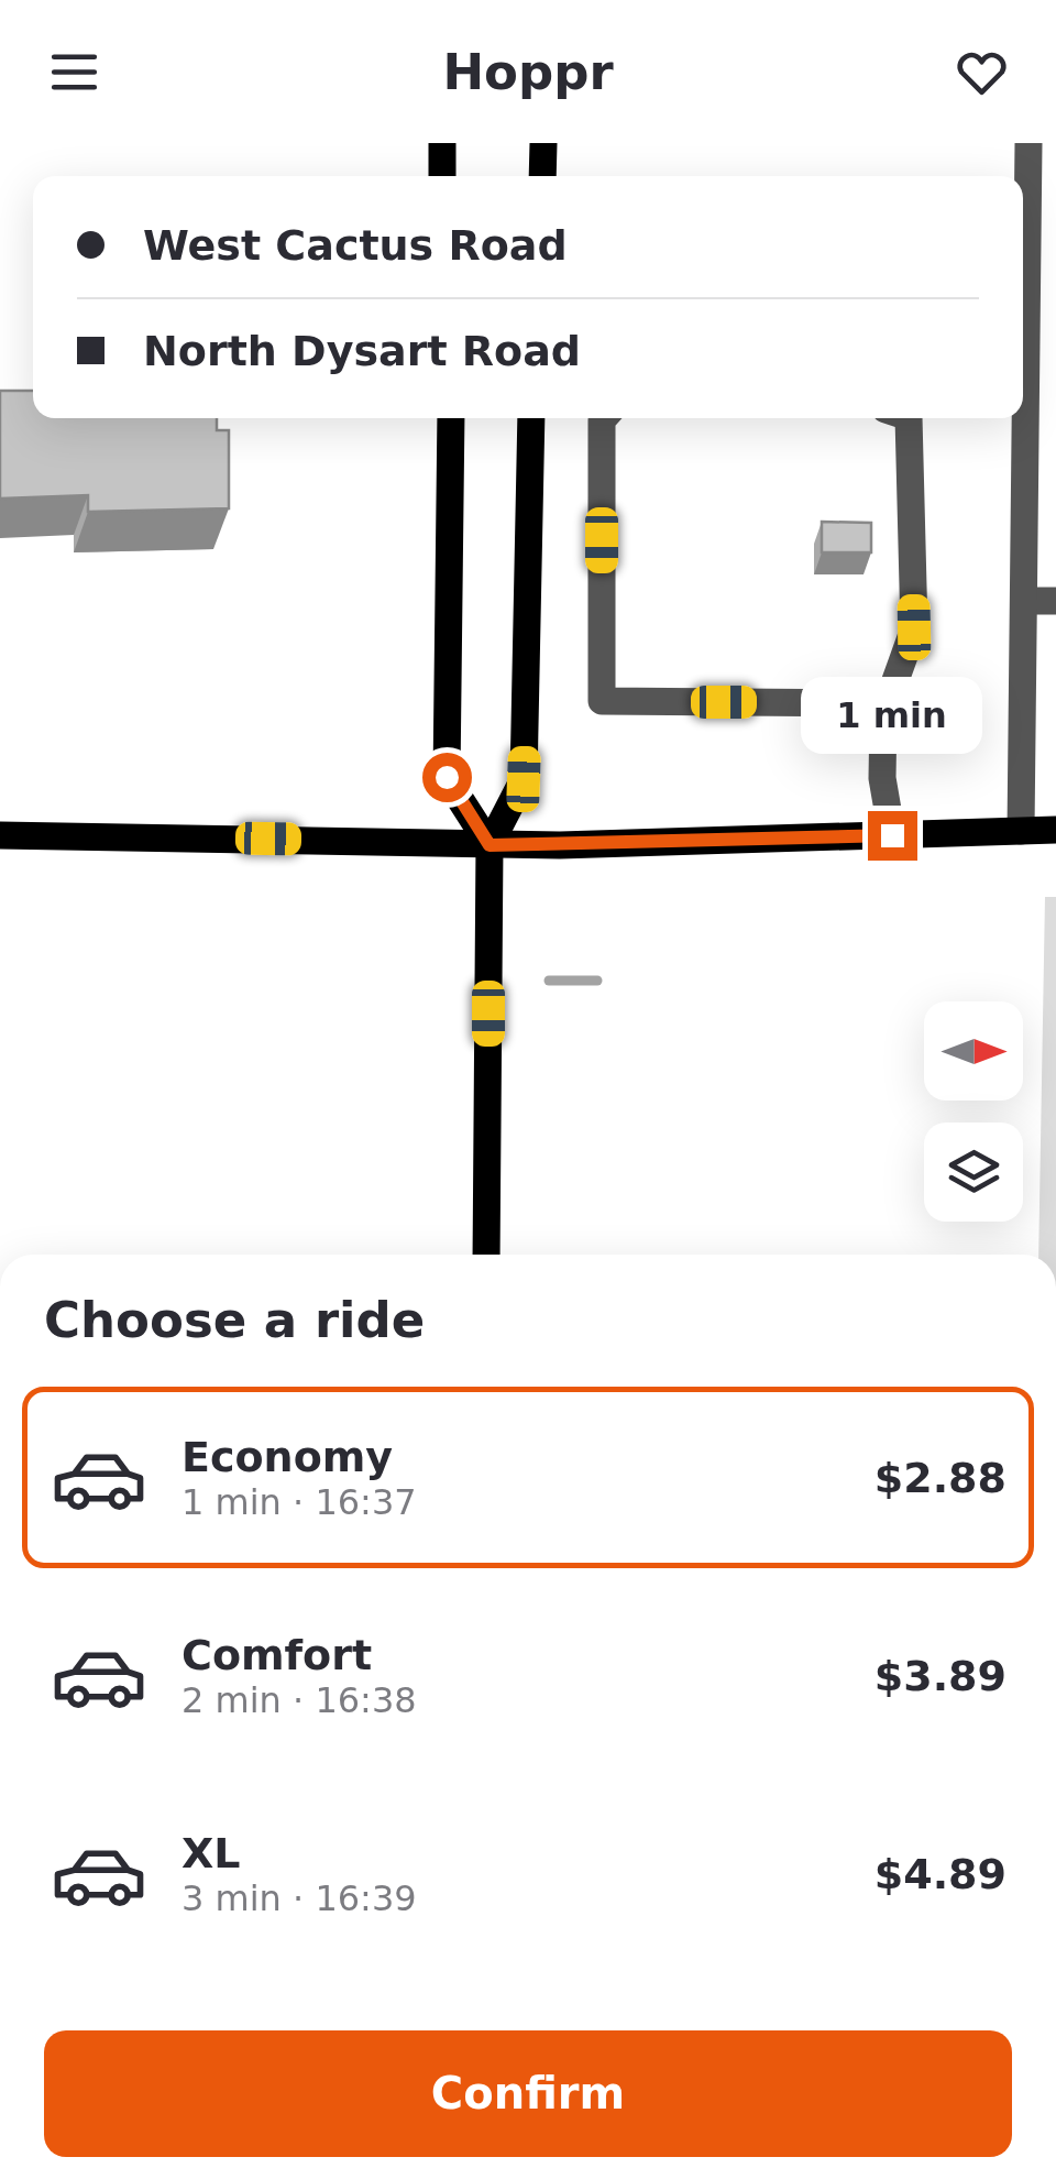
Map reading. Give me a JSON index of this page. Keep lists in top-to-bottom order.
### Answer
{
  "north": "right",
  "page": {
    "header": "Hoppr",
    "banner": ["West Cactus Road", "North Dysart Road"],
    "bubble": "1 min",
    "heading": "Choose a ride",
    "list": [
      {
        "name": "Economy",
        "note": "1 min · 16:37",
        "value": "$2.88"
      },
      {
        "name": "Comfort",
        "note": "2 min · 16:38",
        "value": "$3.89"
      },
      {
        "name": "XL",
        "note": "3 min · 16:39",
        "value": "$4.89"
      }
    ],
    "buttons": "Confirm"
  }
}
